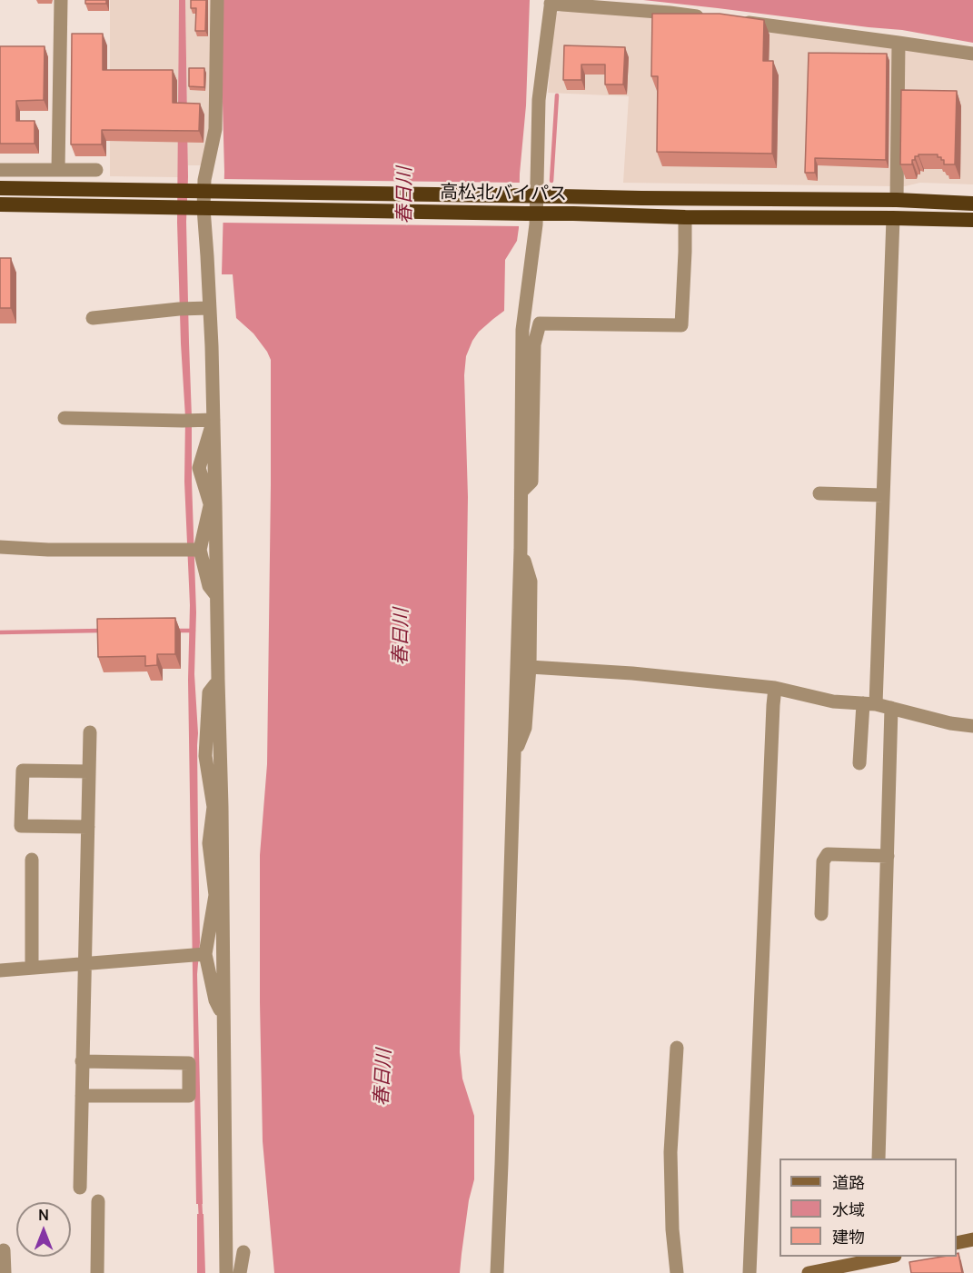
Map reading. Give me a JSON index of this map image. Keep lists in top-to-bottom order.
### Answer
{
  "streets": {
    "highway": ["高松北バイパス"]
  },
  "water": ["春日川"],
  "legend": ["道路", "水域", "建物"],
  "north": "top"
}
